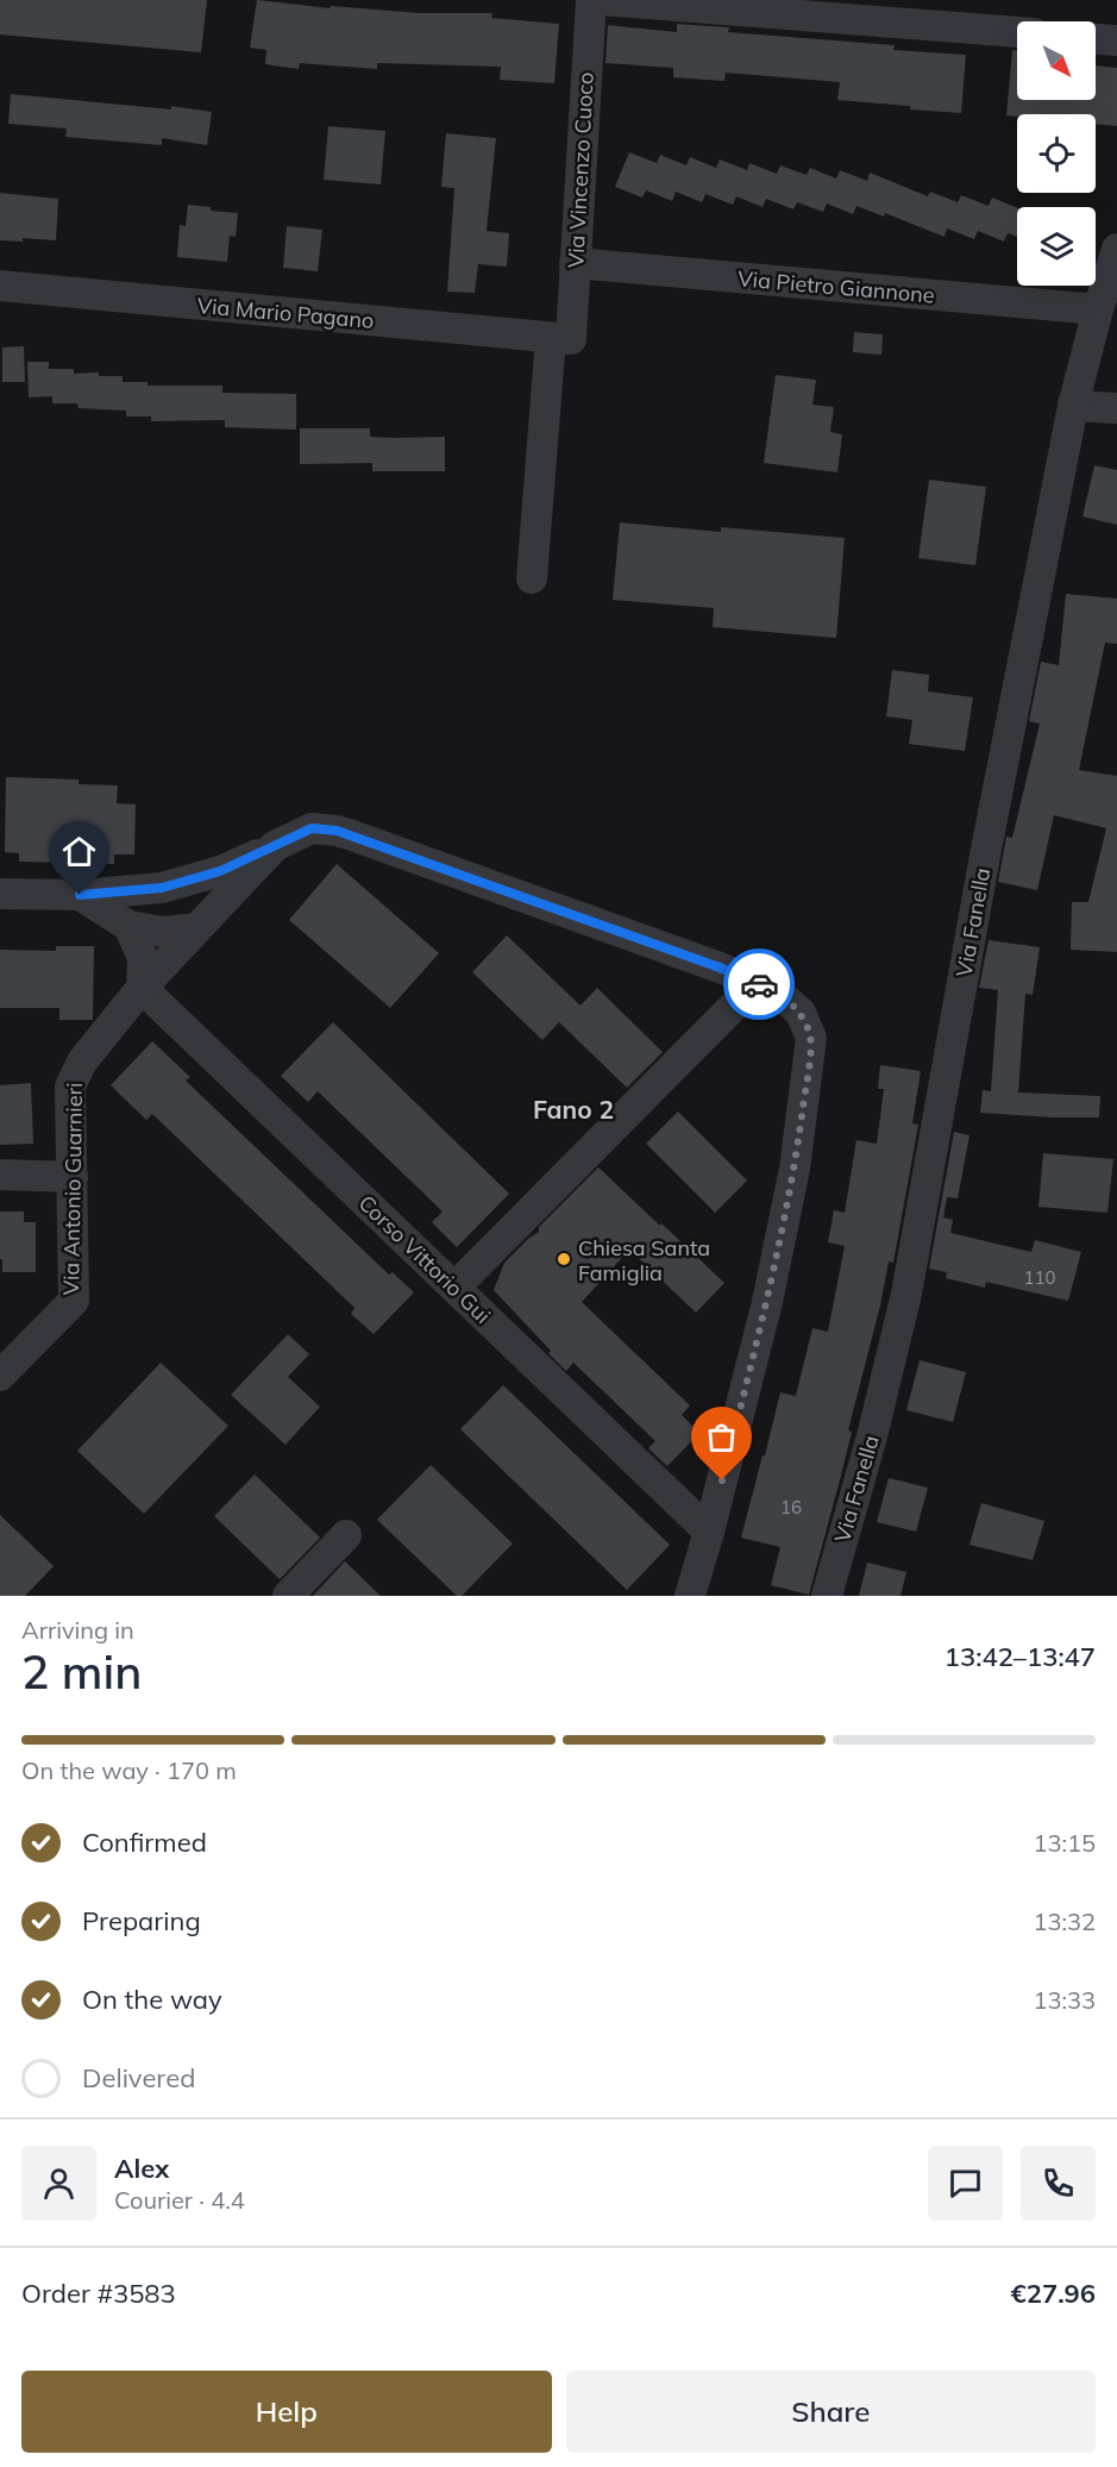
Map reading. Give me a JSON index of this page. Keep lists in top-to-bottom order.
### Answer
{
  "streets": {
    "street": [
      "Via Vincenzo Cuoco",
      "Via Pietro Giannone",
      "Via Mario Pagano",
      "Via Fanella",
      "Via Antonio Guarnieri",
      "Corso Vittorio Gui"
    ]
  },
  "crossings": [
    ["Via Vincenzo Cuoco", "Via Pietro Giannone"],
    ["Via Vincenzo Cuoco", "Via Mario Pagano"],
    ["Via Pietro Giannone", "Via Fanella"],
    ["Via Antonio Guarnieri", "Corso Vittorio Gui"]
  ],
  "districts": ["Fano 2"],
  "places": ["Chiesa Santa Famiglia"],
  "house_numbers": ["110", "16"],
  "north": "bottom right",
  "page": {
    "heading": ["2 min", "Arriving in", "13:42–13:47"],
    "panel": [
      "Alex",
      "Courier · 4.4",
      "Order #3583",
      "€27.96"
    ],
    "bar": "On the way · 170 m",
    "list": [
      ["Confirmed", "13:15"],
      ["Preparing", "13:32"],
      ["On the way", "13:33"],
      "Delivered"
    ],
    "buttons": ["Help", "Share"]
  }
}
